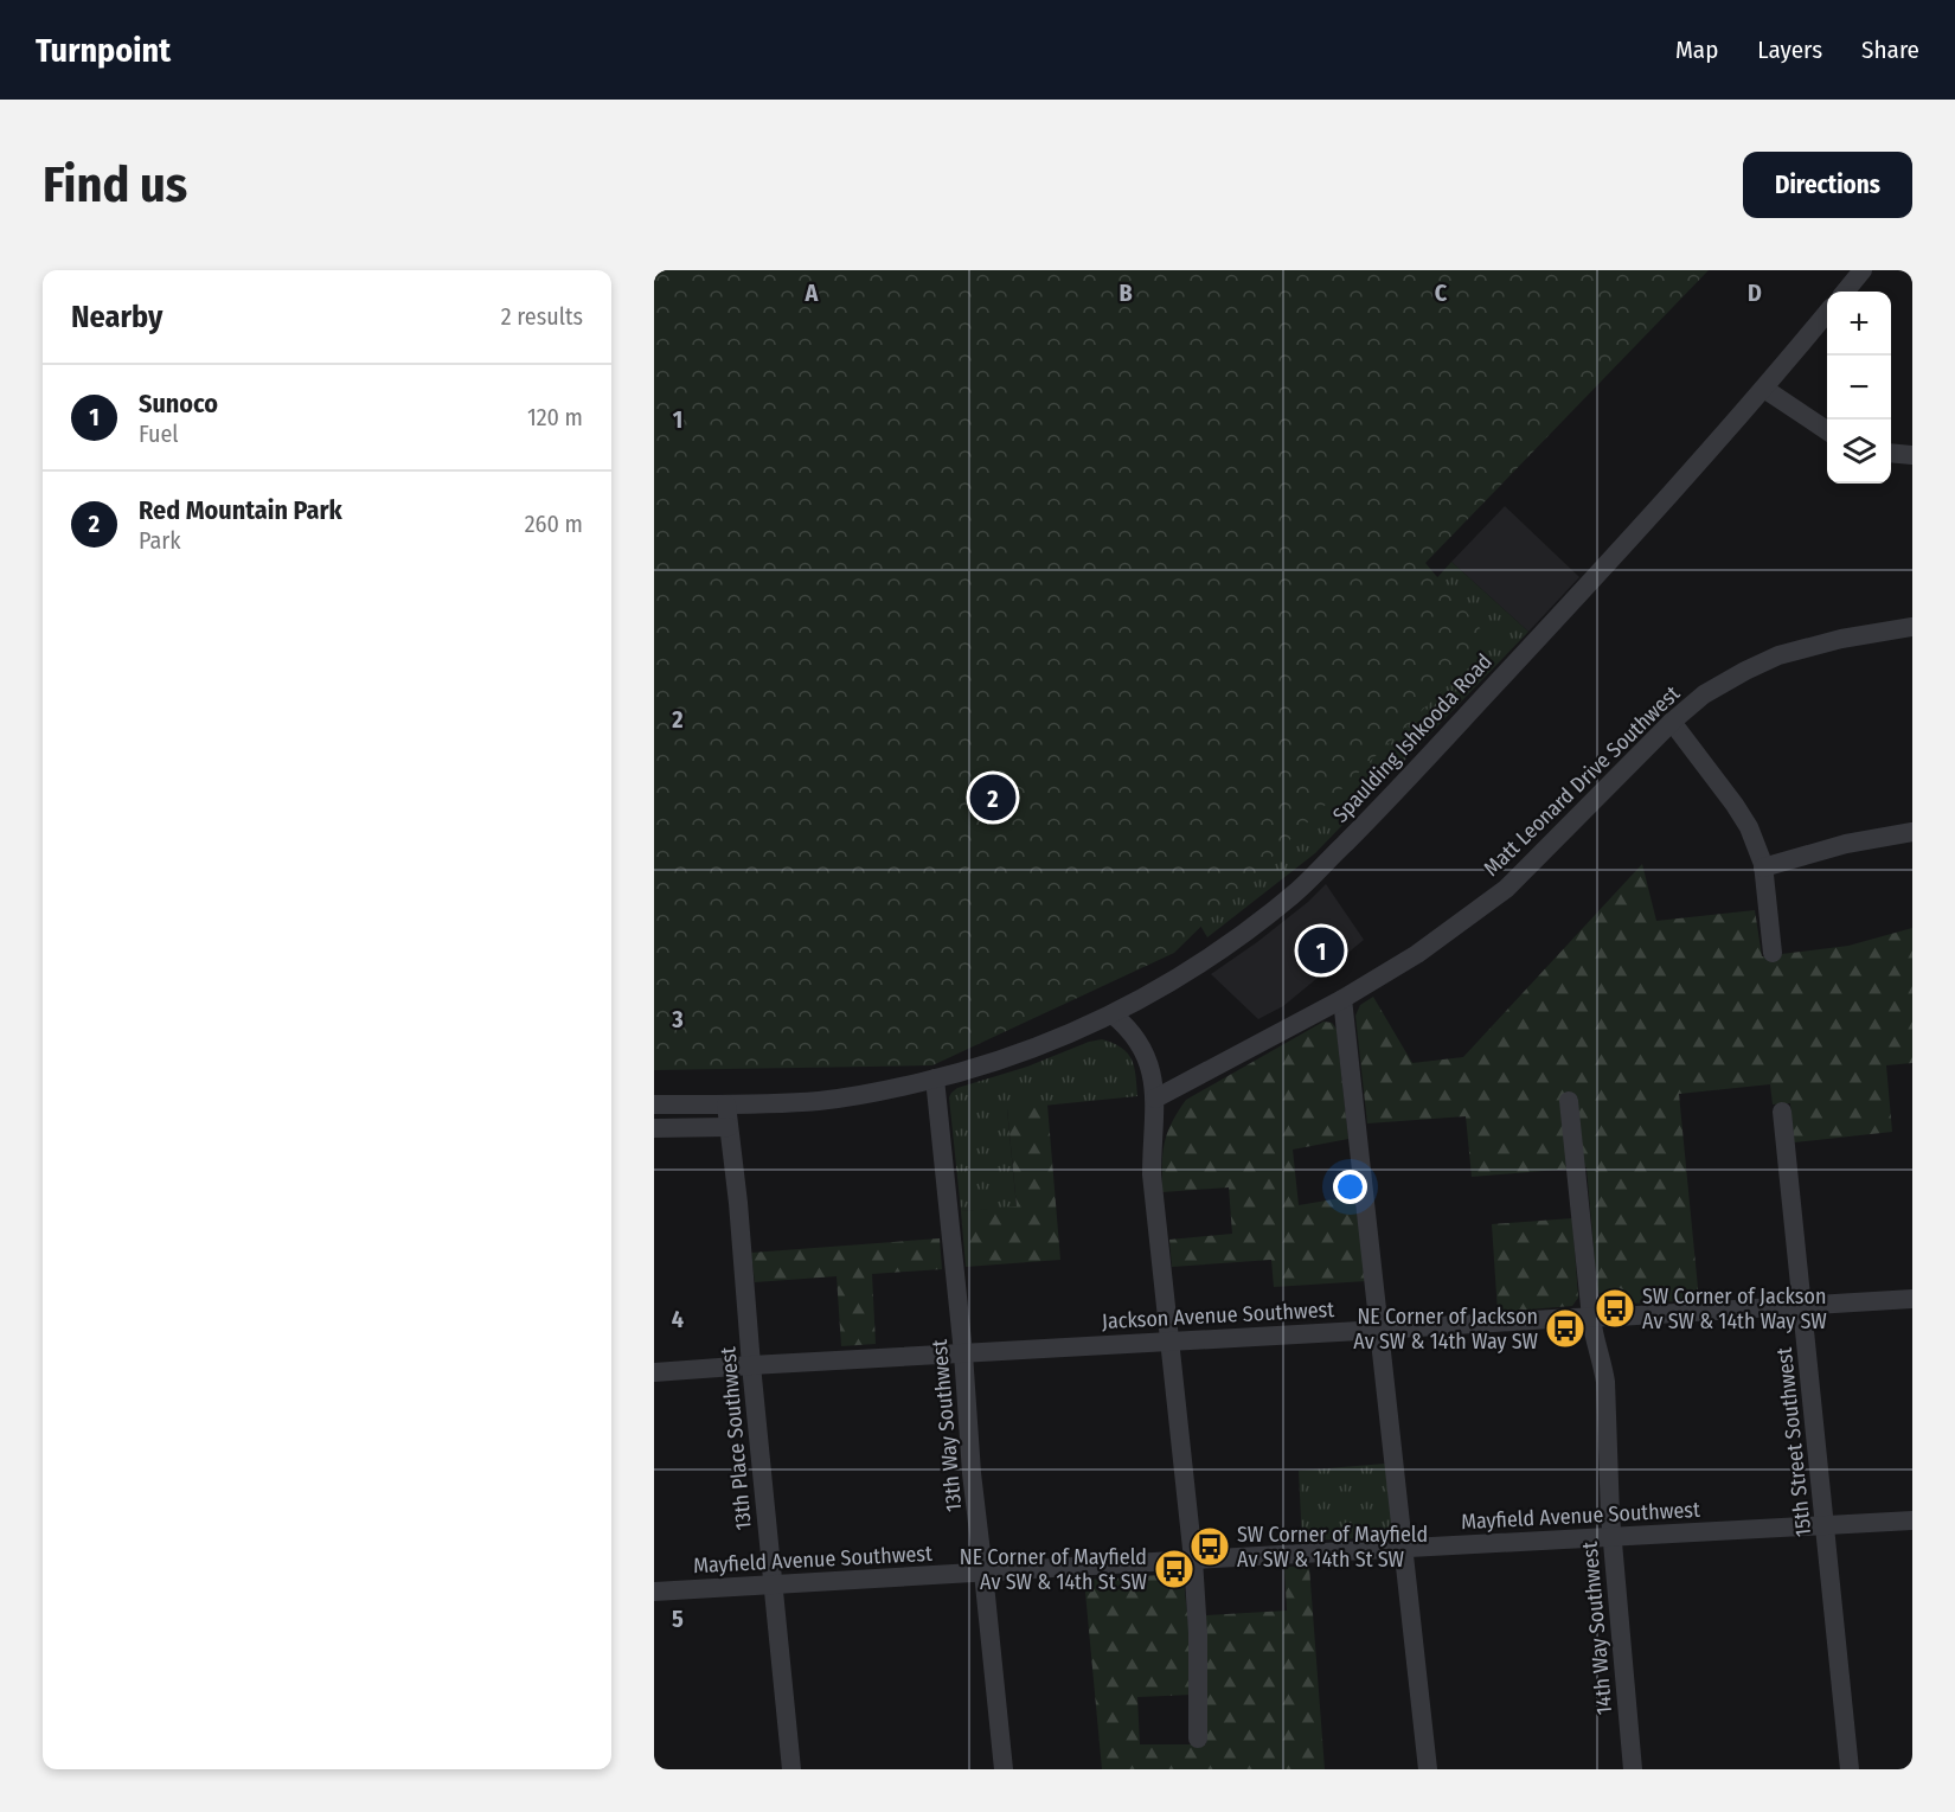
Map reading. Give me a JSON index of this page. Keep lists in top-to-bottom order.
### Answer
{
  "streets": {
    "street": [
      "Spaulding Ishkooda Road",
      "Matt Leonard Drive Southwest",
      "Jackson Avenue Southwest",
      "13th Way Southwest",
      "13th Place Southwest",
      "15th Street Southwest",
      "Mayfield Avenue Southwest",
      "14th Way Southwest"
    ]
  },
  "crossings": [
    ["Spaulding Ishkooda Road", "13th Way Southwest"],
    ["Spaulding Ishkooda Road", "13th Place Southwest"],
    ["Jackson Avenue Southwest", "13th Way Southwest"],
    ["Jackson Avenue Southwest", "13th Place Southwest"],
    ["Jackson Avenue Southwest", "15th Street Southwest"],
    ["Jackson Avenue Southwest", "14th Way Southwest"],
    ["13th Way Southwest", "Mayfield Avenue Southwest"],
    ["13th Place Southwest", "Mayfield Avenue Southwest"],
    ["15th Street Southwest", "Mayfield Avenue Southwest"],
    ["Mayfield Avenue Southwest", "14th Way Southwest"]
  ],
  "places": {
    "bus stop": [
      "SW Corner of Jackson Av SW & 14th Way SW",
      "NE Corner of Jackson Av SW & 14th Way SW",
      "SW Corner of Mayfield Av SW & 14th St SW",
      "NE Corner of Mayfield Av SW & 14th St SW"
    ]
  },
  "page": {
    "header": "Turnpoint",
    "nav": ["Map", "Layers", "Share"],
    "buttons": "Directions",
    "title": "Find us",
    "heading": ["Nearby", "2 results"],
    "map_buttons": ["+", "−"],
    "list": [
      {
        "mark": "1",
        "name": "Sunoco",
        "note": "Fuel",
        "value": "120 m"
      },
      {
        "mark": "2",
        "name": "Red Mountain Park",
        "note": "Park",
        "value": "260 m"
      }
    ],
    "pins": ["2", "1"]
  },
  "grid": {
    "columns": [
      "A",
      "B",
      "C",
      "D"
    ],
    "rows": [
      "1",
      "2",
      "3",
      "4",
      "5"
    ]
  }
}
